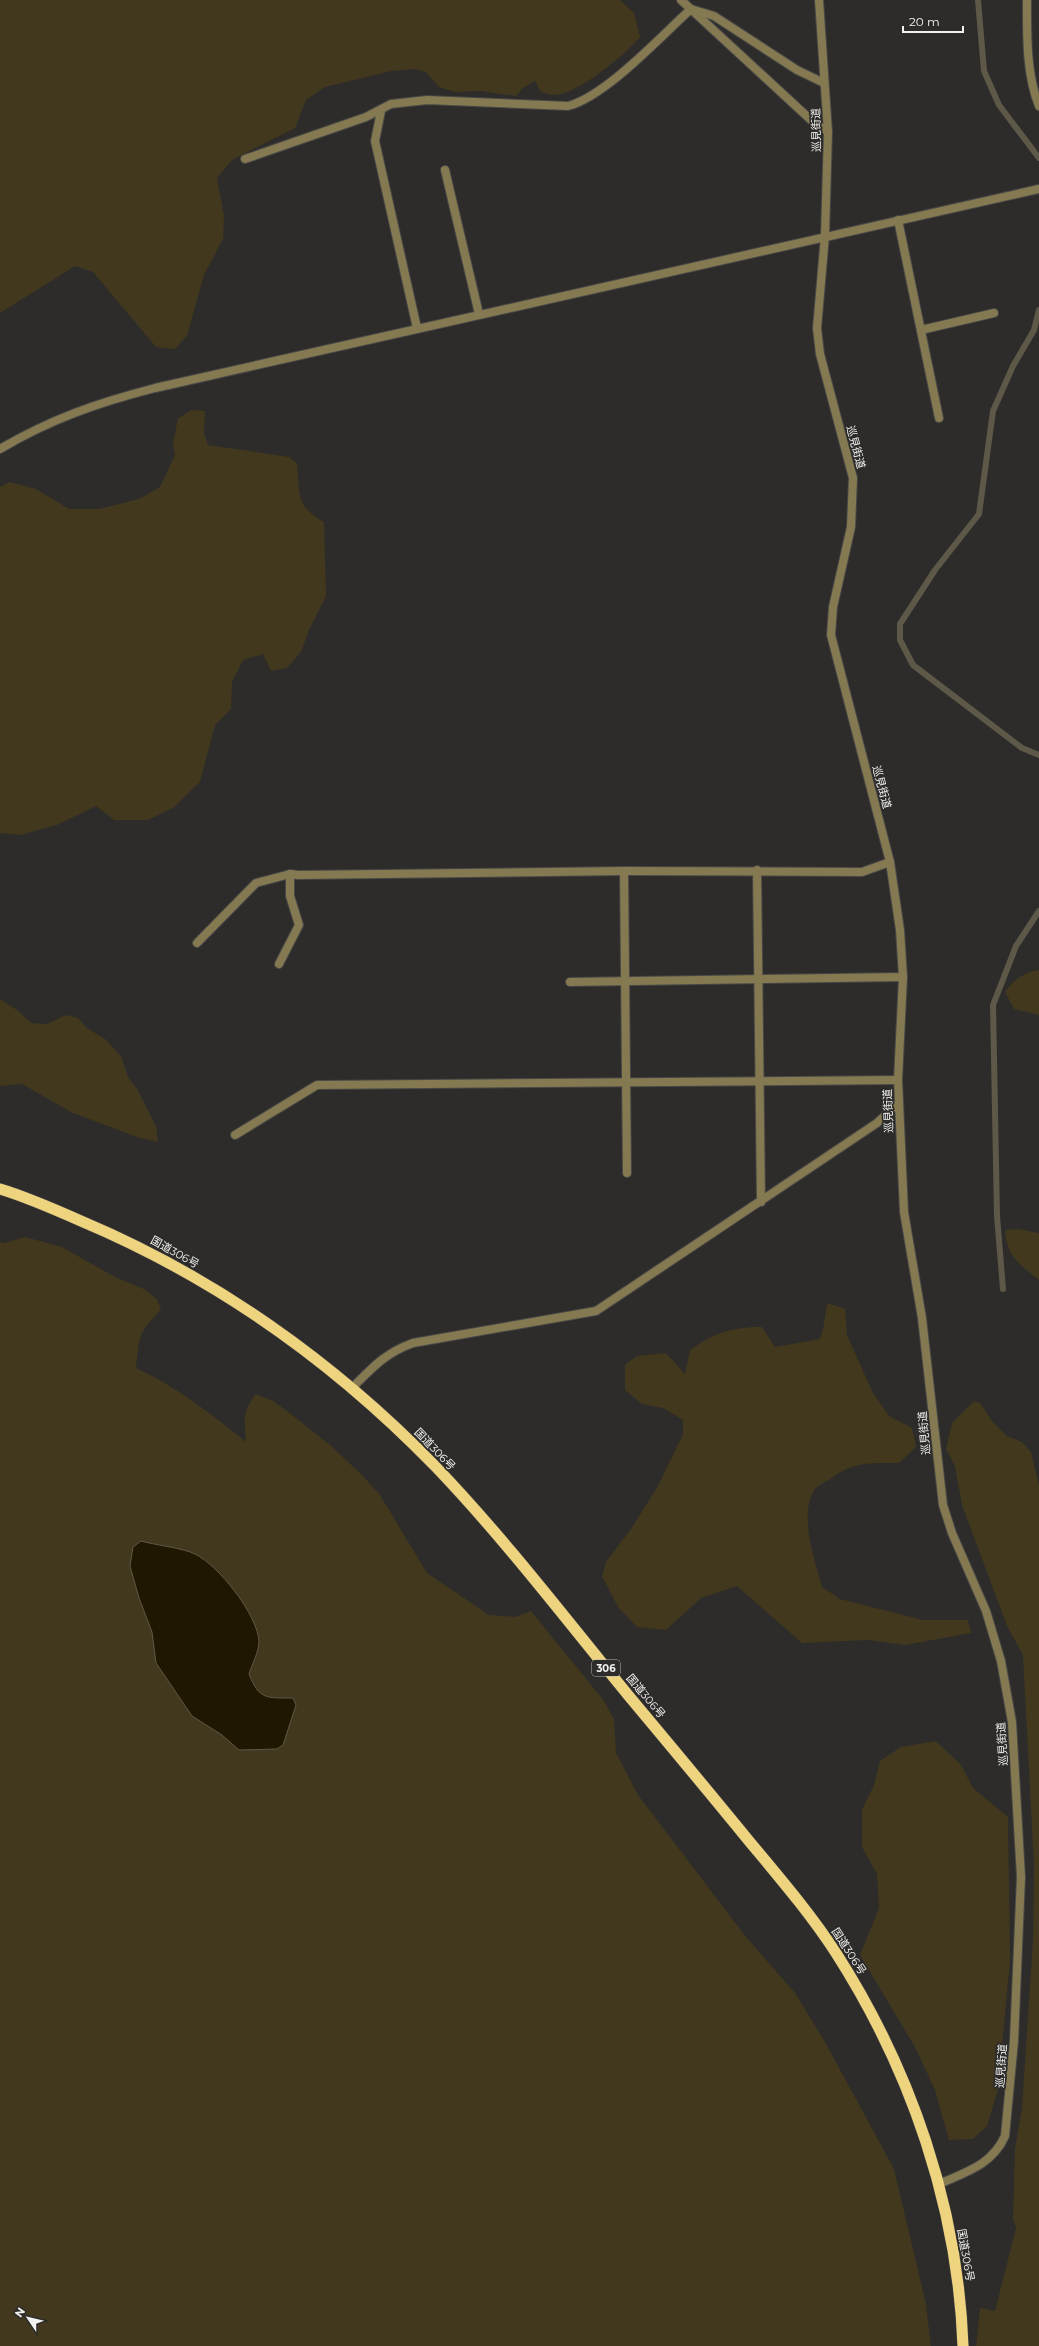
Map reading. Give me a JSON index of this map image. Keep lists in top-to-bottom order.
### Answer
{
  "streets": {
    "highway": ["国道306号", "306"],
    "street": ["巡見街道"]
  },
  "crossings": [
    ["巡見街道", "国道306号"]
  ],
  "scale_bar": "20 m",
  "north": "top left"
}
